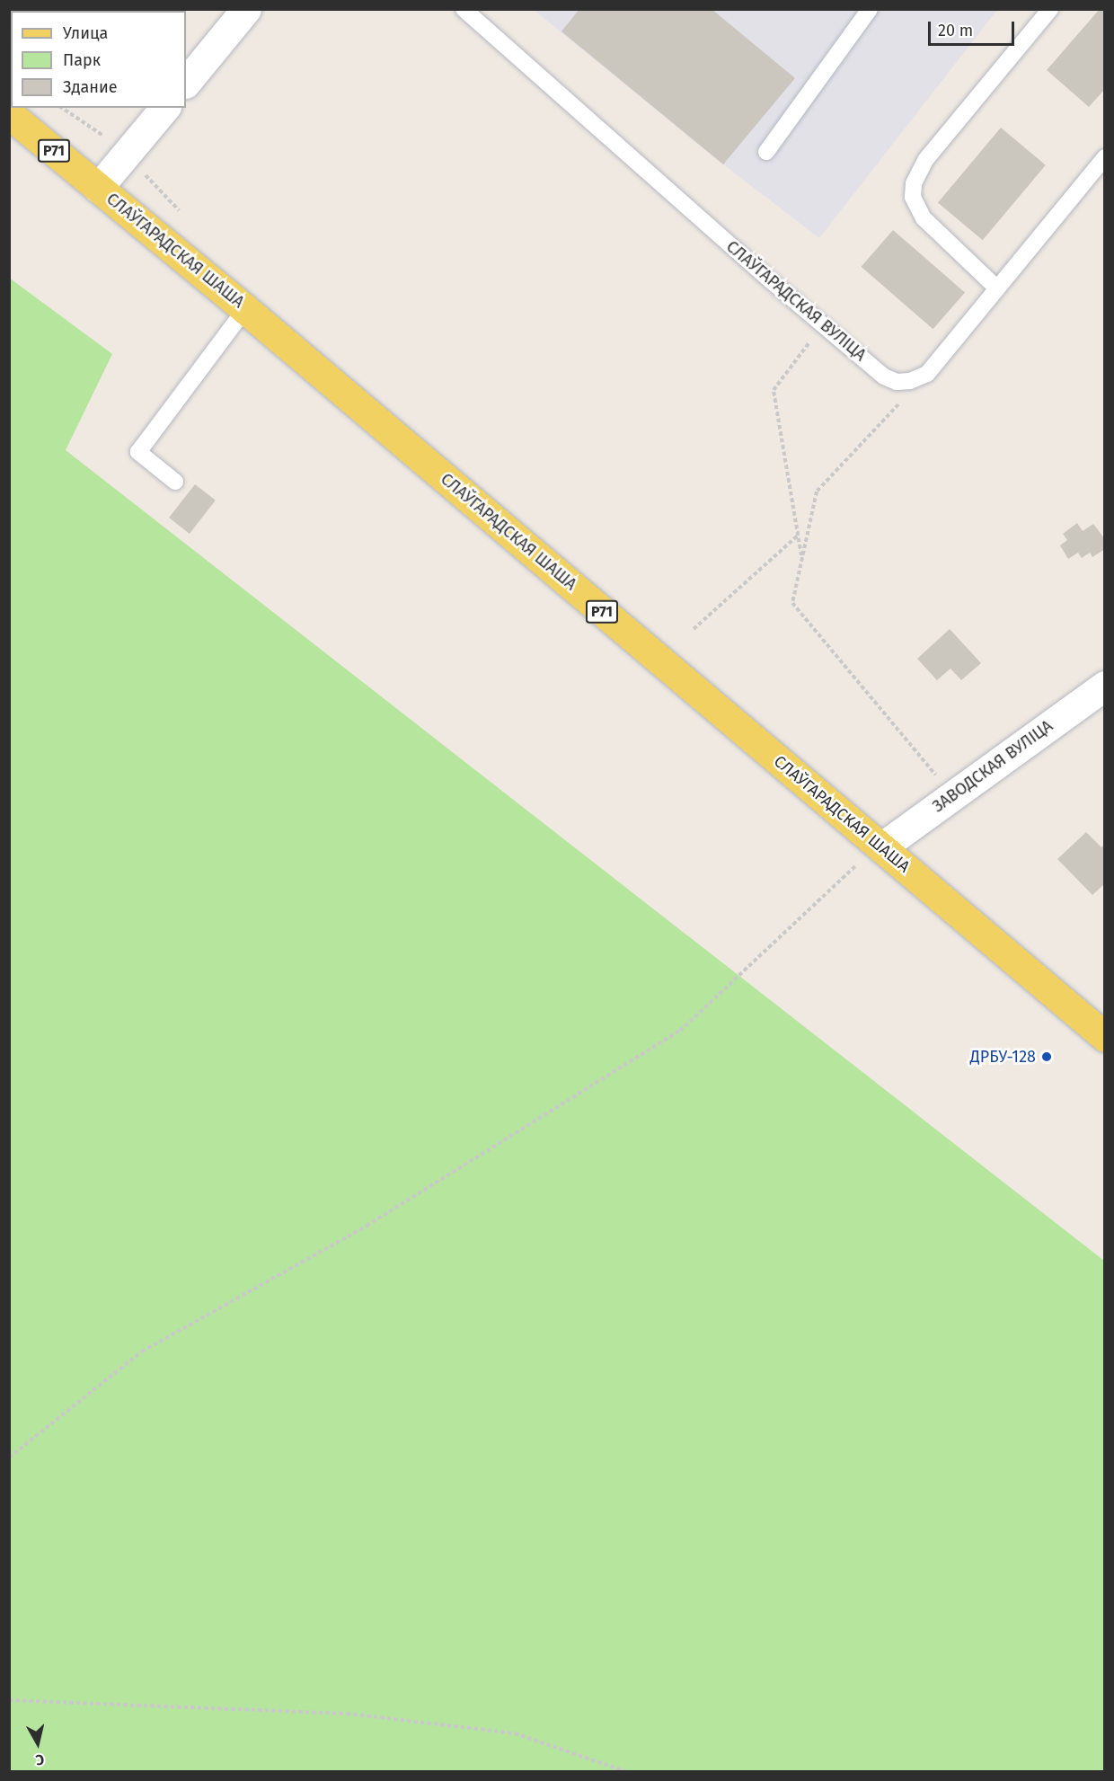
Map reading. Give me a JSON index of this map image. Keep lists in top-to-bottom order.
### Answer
{
  "streets": {
    "main road": ["Р71", "СЛАЎГАРАДСКАЯ ШАША"],
    "street": ["ЗАВОДСКАЯ ВУЛІЦА"],
    "lane": ["СЛАЎГАРАДСКАЯ ВУЛІЦА"]
  },
  "crossings": [
    ["СЛАЎГАРАДСКАЯ ШАША", "ЗАВОДСКАЯ ВУЛІЦА"]
  ],
  "places": ["ДРБУ-128"],
  "legend": ["Улица", "Парк", "Здание"],
  "scale_bar": "20 m",
  "north": "bottom"
}
